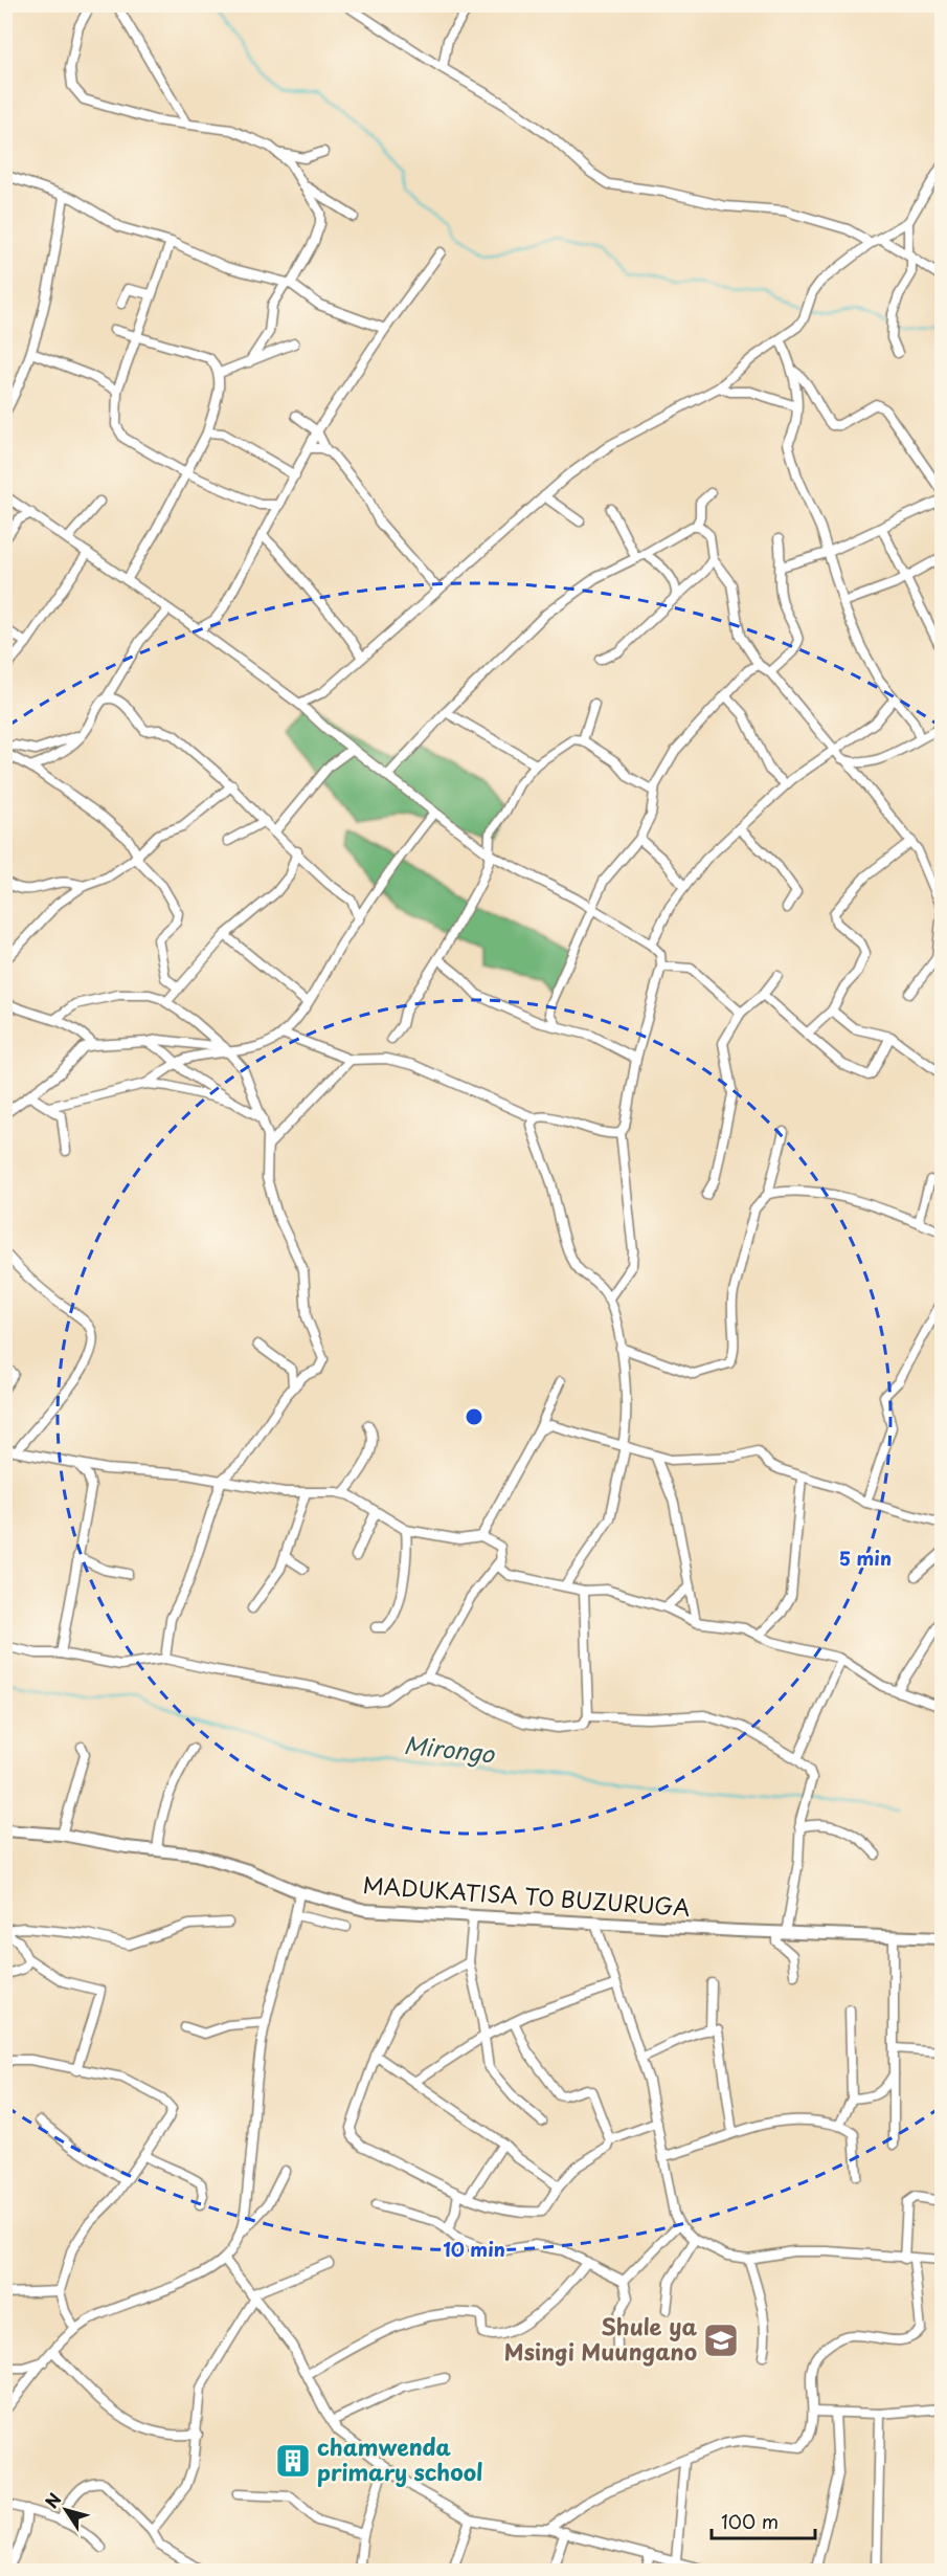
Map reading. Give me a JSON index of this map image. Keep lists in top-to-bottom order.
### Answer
{
  "streets": {
    "main road": ["MADUKATISA TO BUZURUGA"]
  },
  "water": ["Mirongo"],
  "places": {
    "school or university": ["Shule ya Msingi Muungano"],
    "building": ["chamwenda primary school"]
  },
  "scale_bar": "100 m",
  "north": "top left",
  "rings": ["5 min", "10 min"]
}
